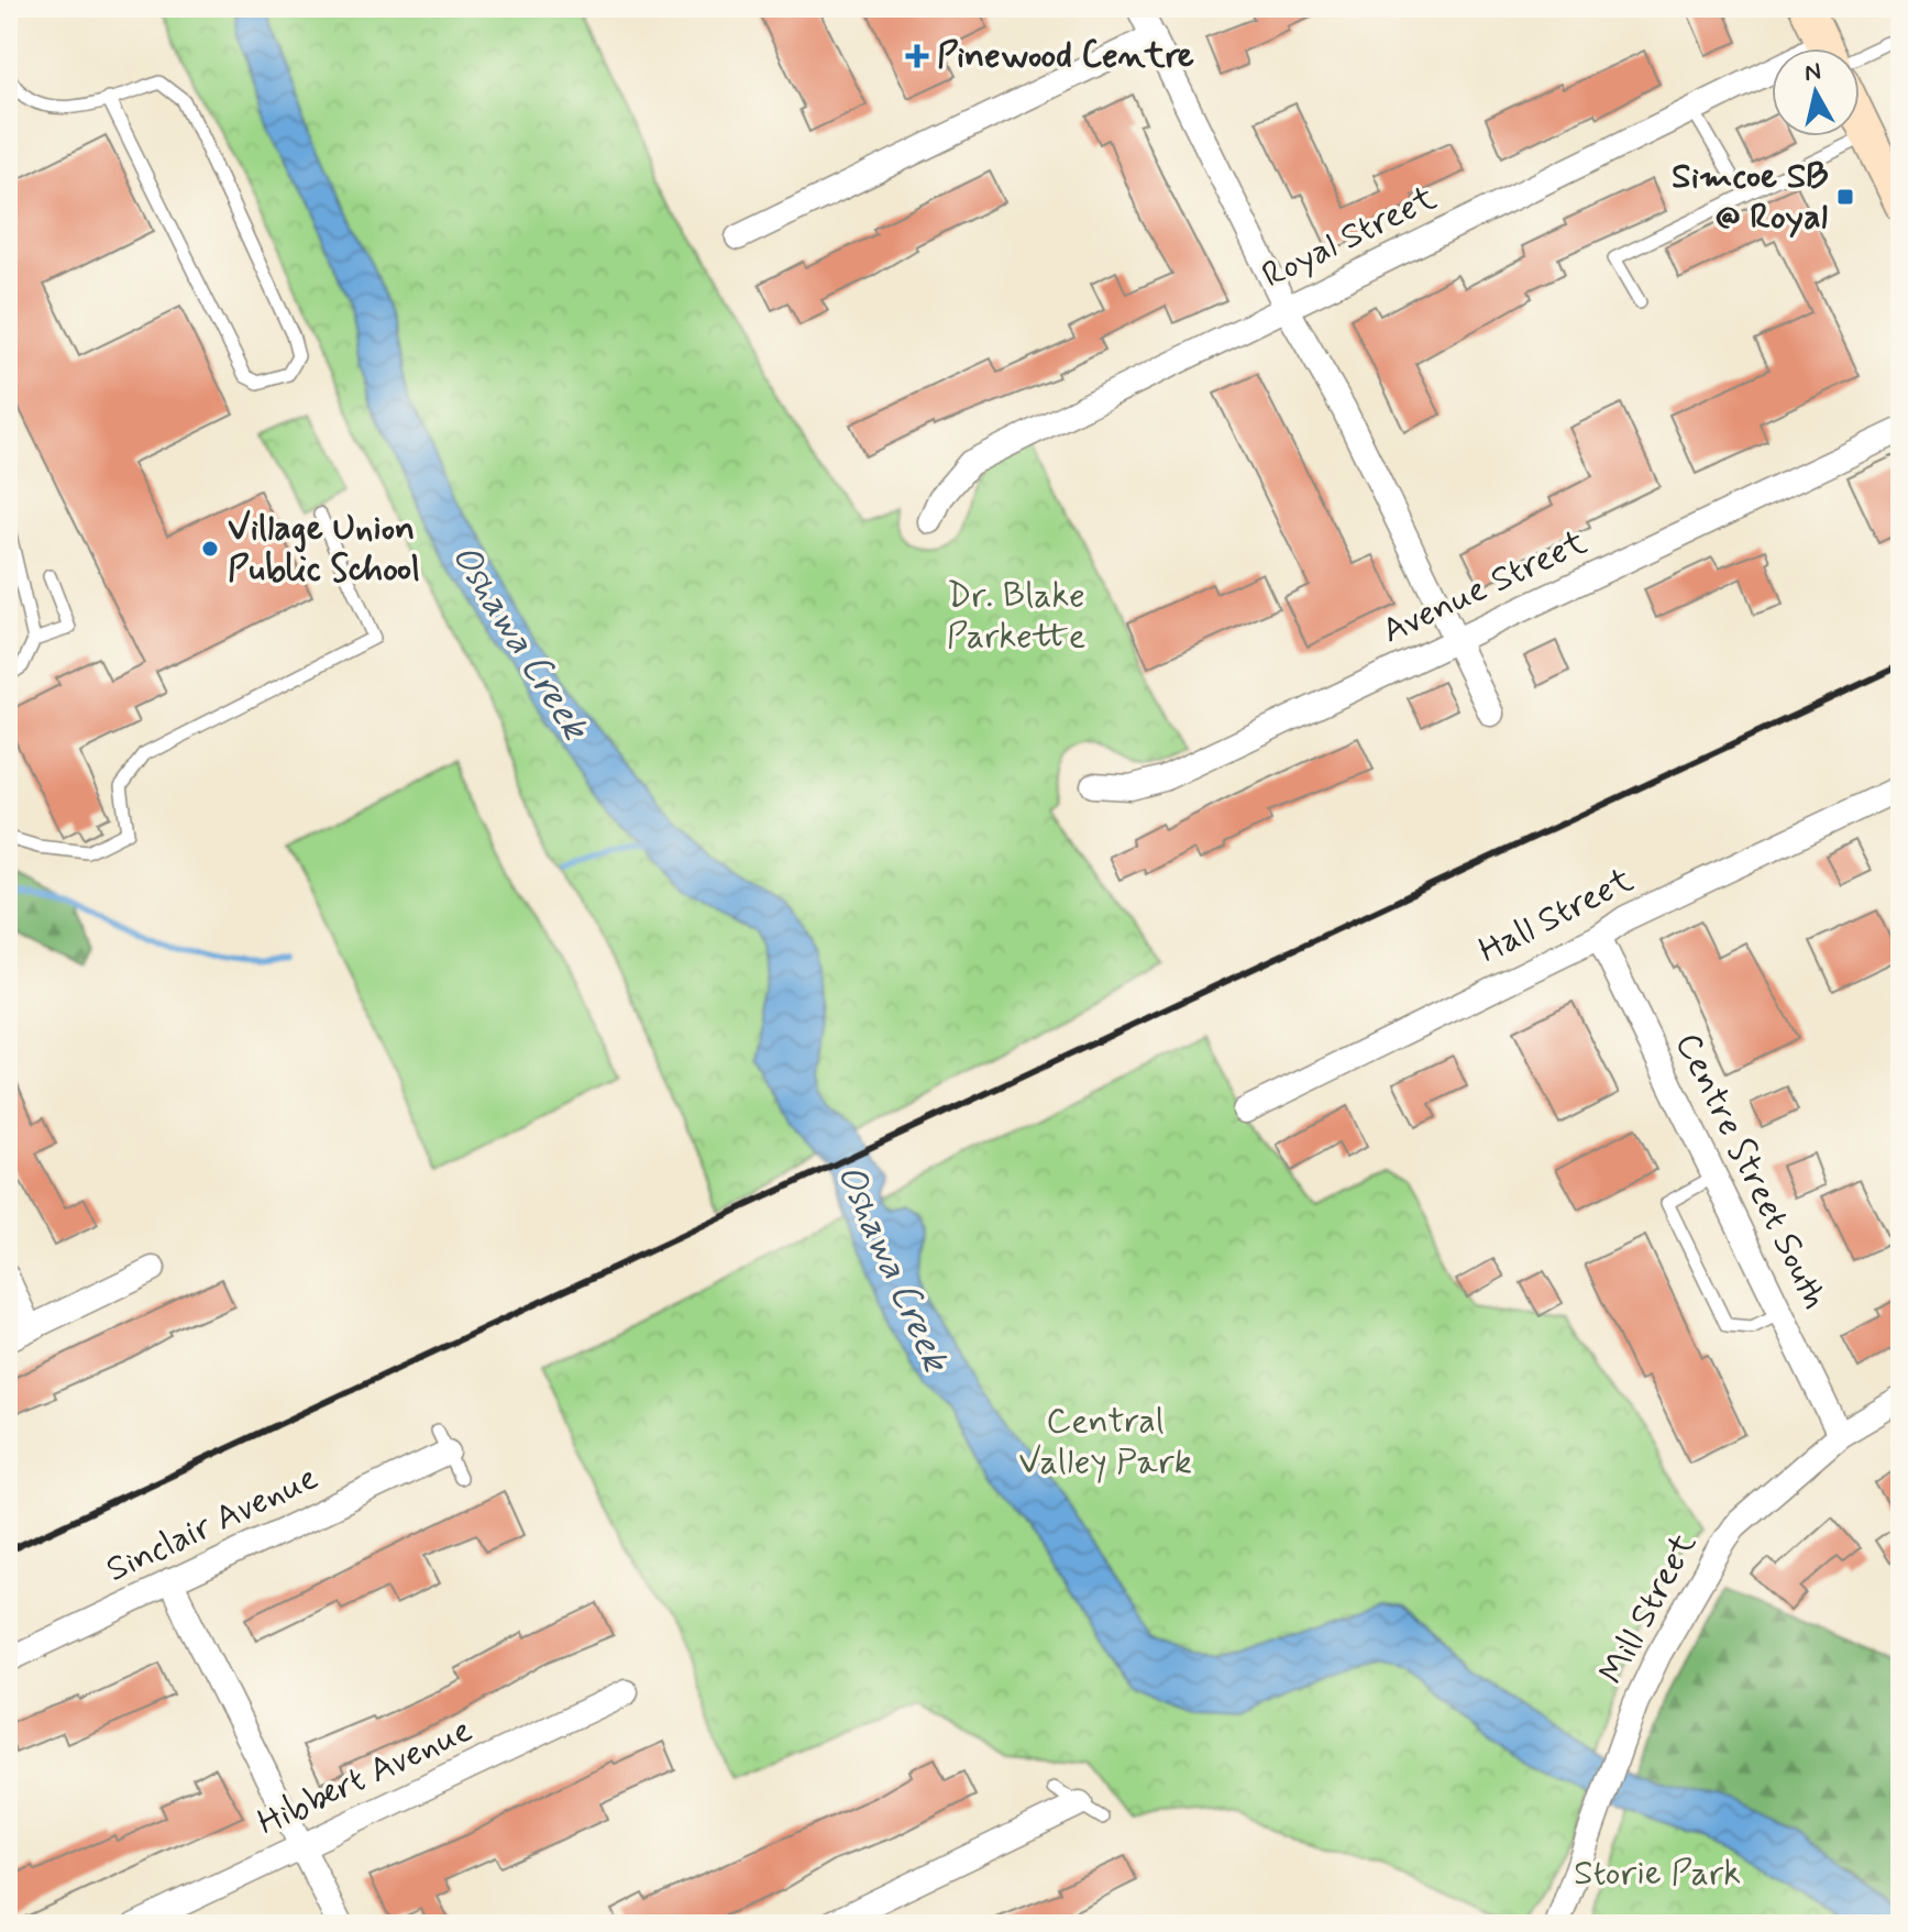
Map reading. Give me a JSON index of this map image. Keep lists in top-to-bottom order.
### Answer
{
  "streets": {
    "street": [
      "Royal Street",
      "Avenue Street",
      "Hall Street",
      "Centre Street South",
      "Sinclair Avenue",
      "Mill Street",
      "Hibbert Avenue"
    ]
  },
  "crossings": [
    ["Hall Street", "Centre Street South"],
    ["Centre Street South", "Mill Street"]
  ],
  "water": ["Oshawa Creek"],
  "parks": ["Dr. Blake Parkette", "Central Valley Park", "Storie Park"],
  "places": {
    "health": ["Pinewood Centre"],
    "transit": ["Simcoe SB @ Royal"],
    "other": ["Village Union Public School"]
  },
  "north": "top"
}
